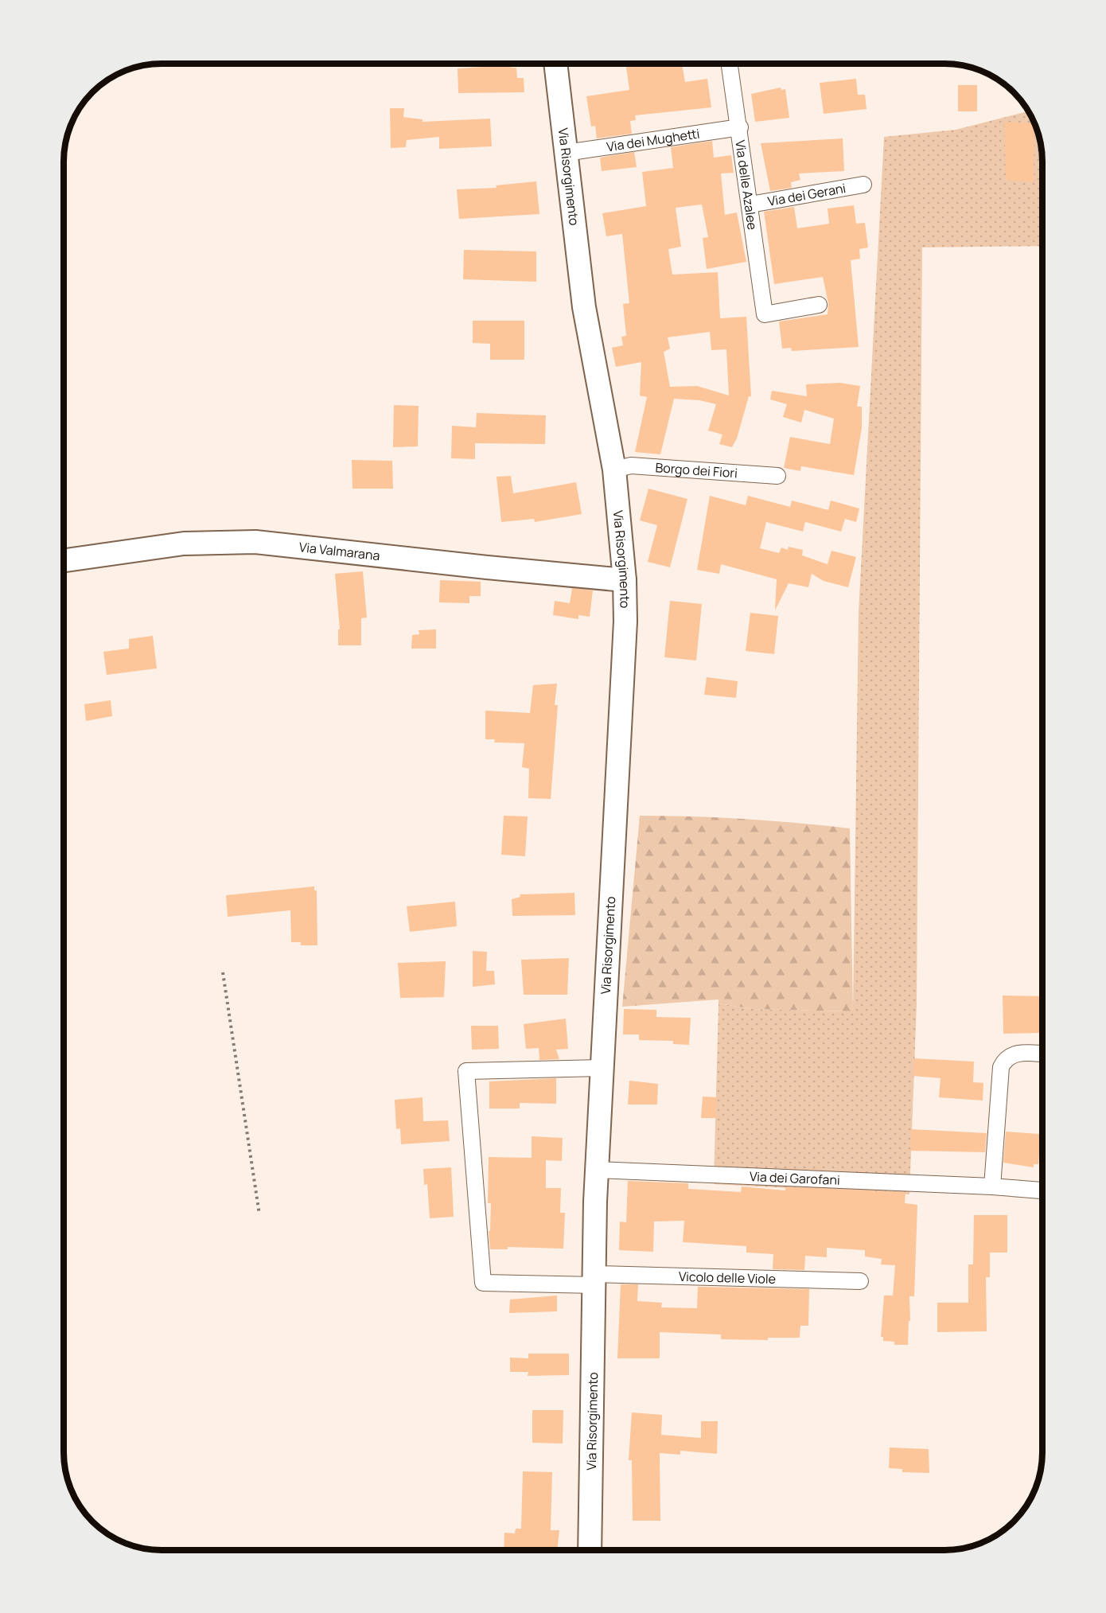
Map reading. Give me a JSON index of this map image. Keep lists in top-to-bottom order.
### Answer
{
  "streets": {
    "street": [
      "Via dei Mughetti",
      "Via Risorgimento",
      "Via delle Azalee",
      "Via dei Gerani",
      "Borgo dei Fiori",
      "Via Valmarana",
      "Via dei Garofani",
      "Vicolo delle Viole"
    ]
  },
  "crossings": [
    ["Via dei Mughetti", "Via Risorgimento"],
    ["Via dei Mughetti", "Via delle Azalee"],
    ["Via Risorgimento", "Borgo dei Fiori"],
    ["Via Risorgimento", "Via Valmarana"],
    ["Via Risorgimento", "Via dei Garofani"],
    ["Via Risorgimento", "Vicolo delle Viole"],
    ["Via delle Azalee", "Via dei Gerani"]
  ]
}
